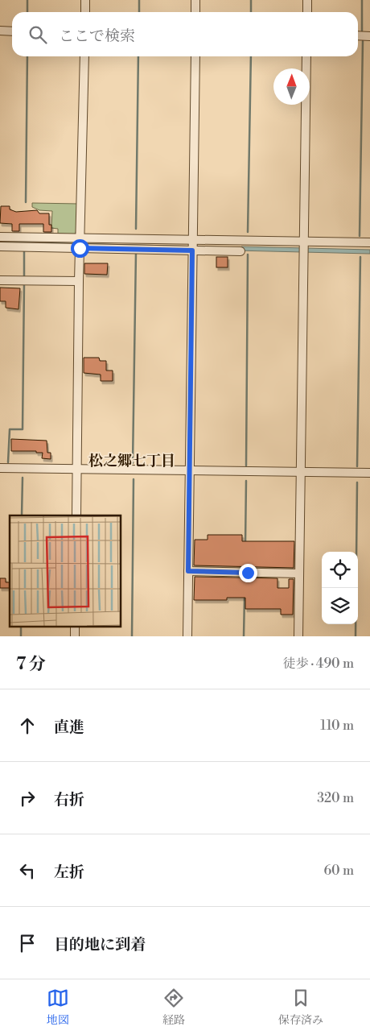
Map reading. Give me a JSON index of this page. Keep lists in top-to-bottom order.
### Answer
{
  "districts": ["松之郷七丁目"],
  "north": "top",
  "page": {
    "search": "ここで検索",
    "heading": ["7 分", "徒歩 · 490 m"],
    "list": [
      ["直進", "110 m"],
      ["右折", "320 m"],
      ["左折", "60 m"],
      "目的地に到着"
    ],
    "nav": ["地図", "経路", "保存済み"]
  }
}
